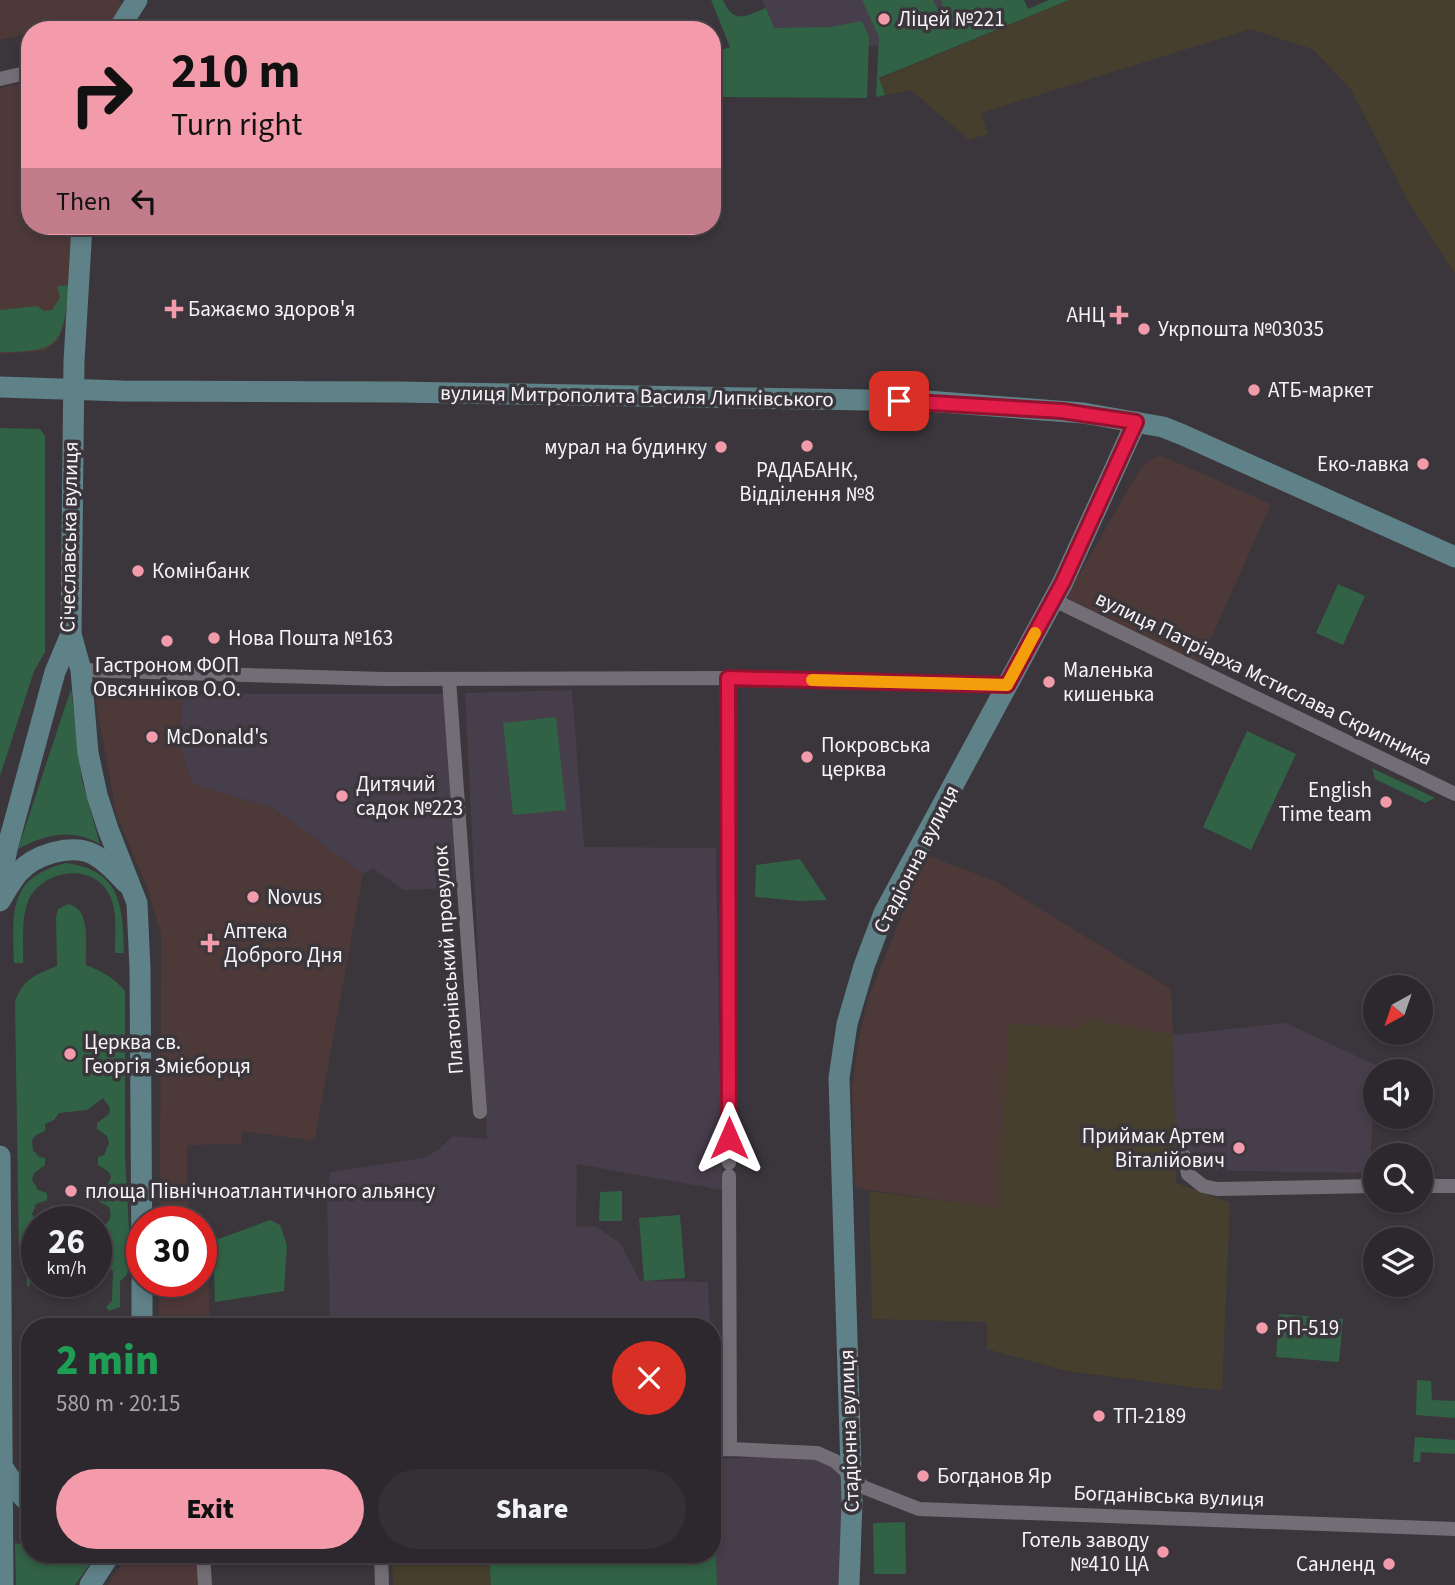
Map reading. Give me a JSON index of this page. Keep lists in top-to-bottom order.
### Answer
{
  "streets": {
    "street": [
      "вулиця Митрополита Василя Липківського",
      "Січеславська вулиця",
      "вулиця Патріарха Мстислава Скрипника",
      "Стадіонна вулиця",
      "Платонівський провулок",
      "Богданівська вулиця"
    ]
  },
  "crossings": [
    ["вулиця Митрополита Василя Липківського", "Січеславська вулиця"],
    ["вулиця Митрополита Василя Липківського", "Стадіонна вулиця"],
    ["вулиця Патріарха Мстислава Скрипника", "Стадіонна вулиця"],
    ["Стадіонна вулиця", "Богданівська вулиця"]
  ],
  "places": {
    "other": [
      "Ліцей №221",
      "Укрпошта №03035",
      "АТБ-маркет",
      "РАДАБАНК, Відділення №8",
      "мурал на будинку",
      "Еко-лавка",
      "Комінбанк",
      "Нова Пошта №163",
      "Гастроном ФОП Овсянніков О.О.",
      "Маленька кишенька",
      "McDonald's",
      "Покровська церква",
      "Дитячий садок №223",
      "English Time team",
      "Novus",
      "Церква св. Георгія Змієборця",
      "Приймак Артем Віталійович",
      "площа Північноатлантичного альянсу",
      "РП-519",
      "ТП-2189",
      "Богданов Яр",
      "Готель заводу №410 ЦА",
      "Санленд"
    ],
    "health": ["Бажаємо здоров'я", "АНЦ", "Аптека Доброго Дня"]
  },
  "north": "bottom left",
  "page": {
    "turn": ["210 m", "Turn right"],
    "then": "Then",
    "speed": "26 km/h",
    "limit": "30",
    "heading": ["2 min", "580 m · 20:15"],
    "buttons": ["Exit", "Share"]
  }
}
